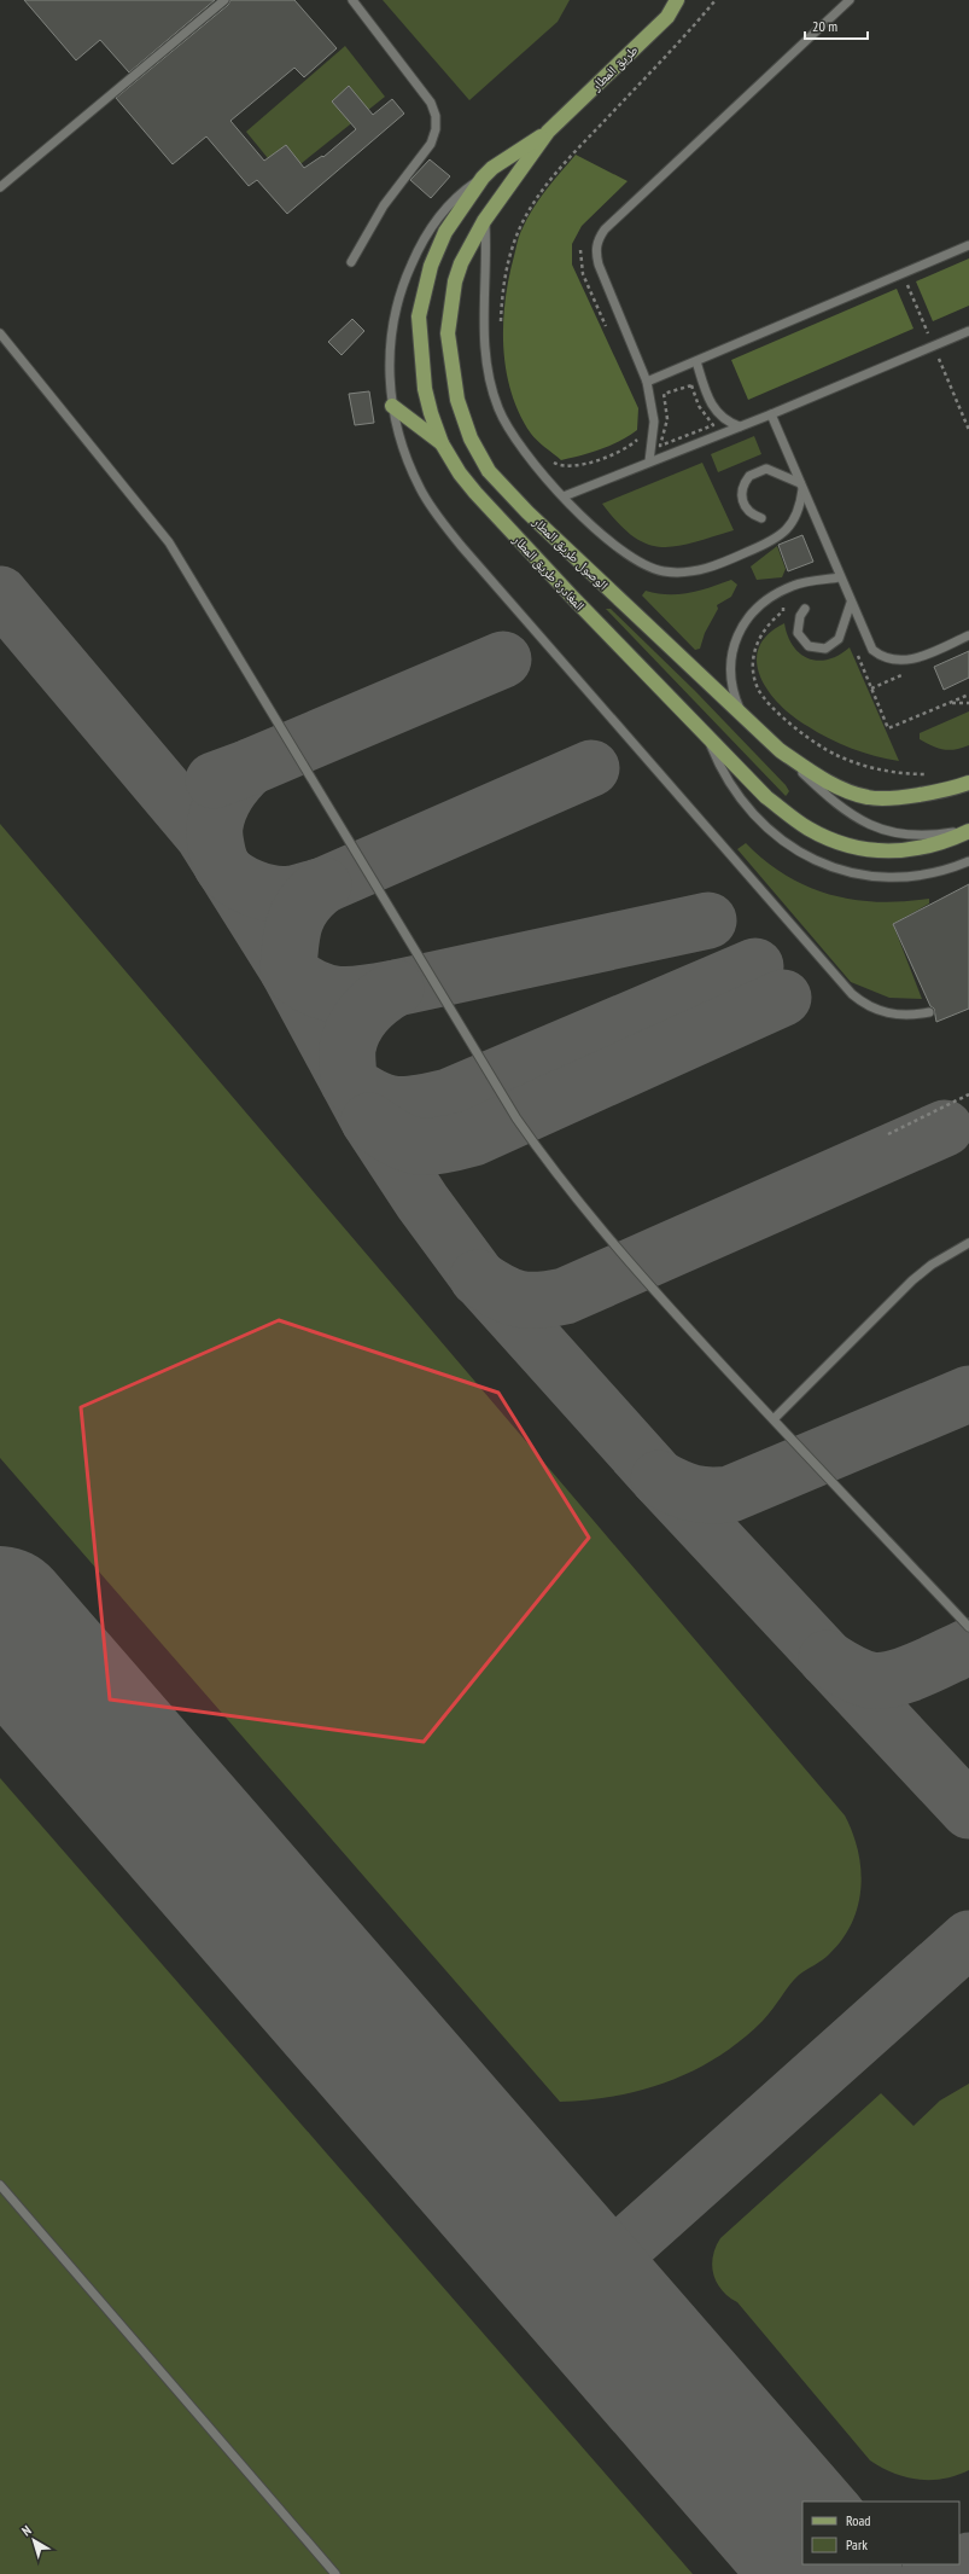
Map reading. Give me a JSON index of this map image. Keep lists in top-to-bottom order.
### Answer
{
  "streets": {
    "main road": ["طريق المطار", "الوصول طريق المطار", "المغادرة طريق المطار"]
  },
  "crossings": [
    ["طريق المطار", "الوصول طريق المطار"],
    ["طريق المطار", "المغادرة طريق المطار"],
    ["الوصول طريق المطار", "المغادرة طريق المطار"]
  ],
  "legend": ["Road", "Park"],
  "scale_bar": "20 m",
  "north": "top left"
}
